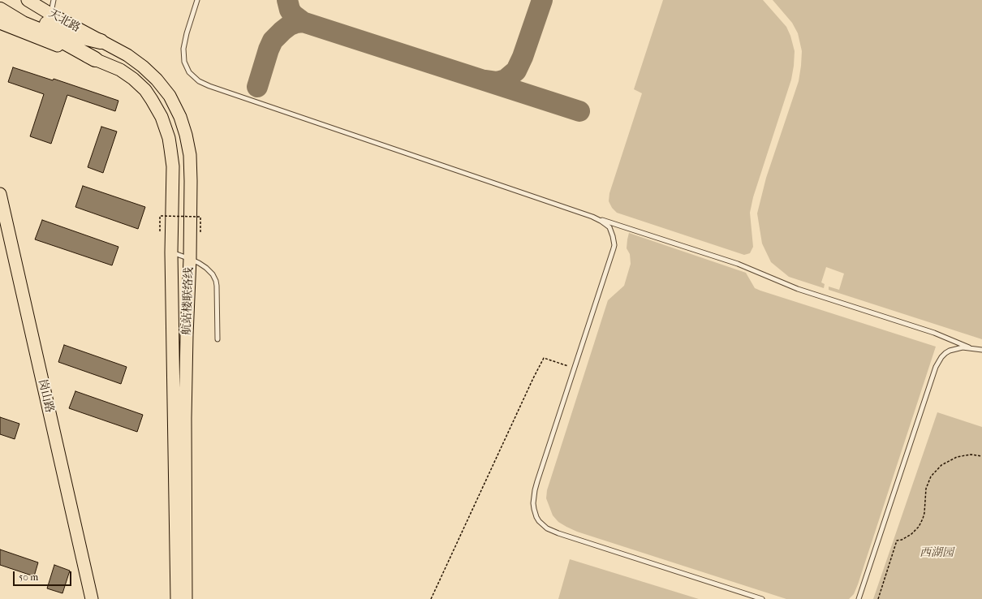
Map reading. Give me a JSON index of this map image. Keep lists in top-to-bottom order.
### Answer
{
  "streets": {
    "main road": ["天北路", "航站楼联络线", "岗山路"]
  },
  "crossings": [
    ["天北路", "航站楼联络线"]
  ],
  "parks": ["西湖园"],
  "scale_bar": "50 m"
}
